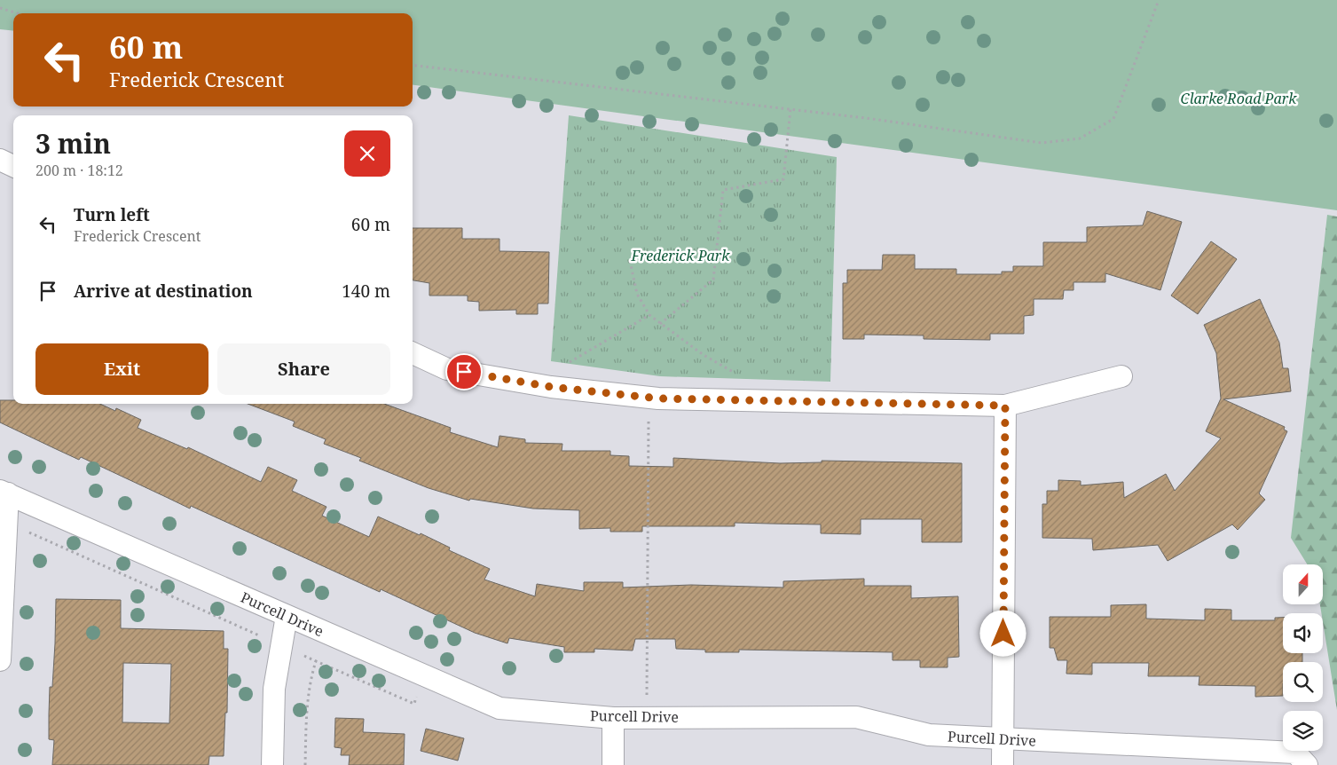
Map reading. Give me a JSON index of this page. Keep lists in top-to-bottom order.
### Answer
{
  "streets": {
    "street": ["Purcell Drive"]
  },
  "parks": ["Clarke Road Park", "Frederick Park"],
  "north": "top",
  "page": {
    "turn": ["60 m", "Frederick Crescent"],
    "heading": ["3 min", "200 m · 18:12"],
    "list": [
      {
        "name": "Turn left",
        "note": "Frederick Crescent",
        "value": "60 m"
      },
      {
        "name": "Arrive at destination",
        "value": "140 m"
      }
    ],
    "buttons": ["Exit", "Share"]
  }
}
